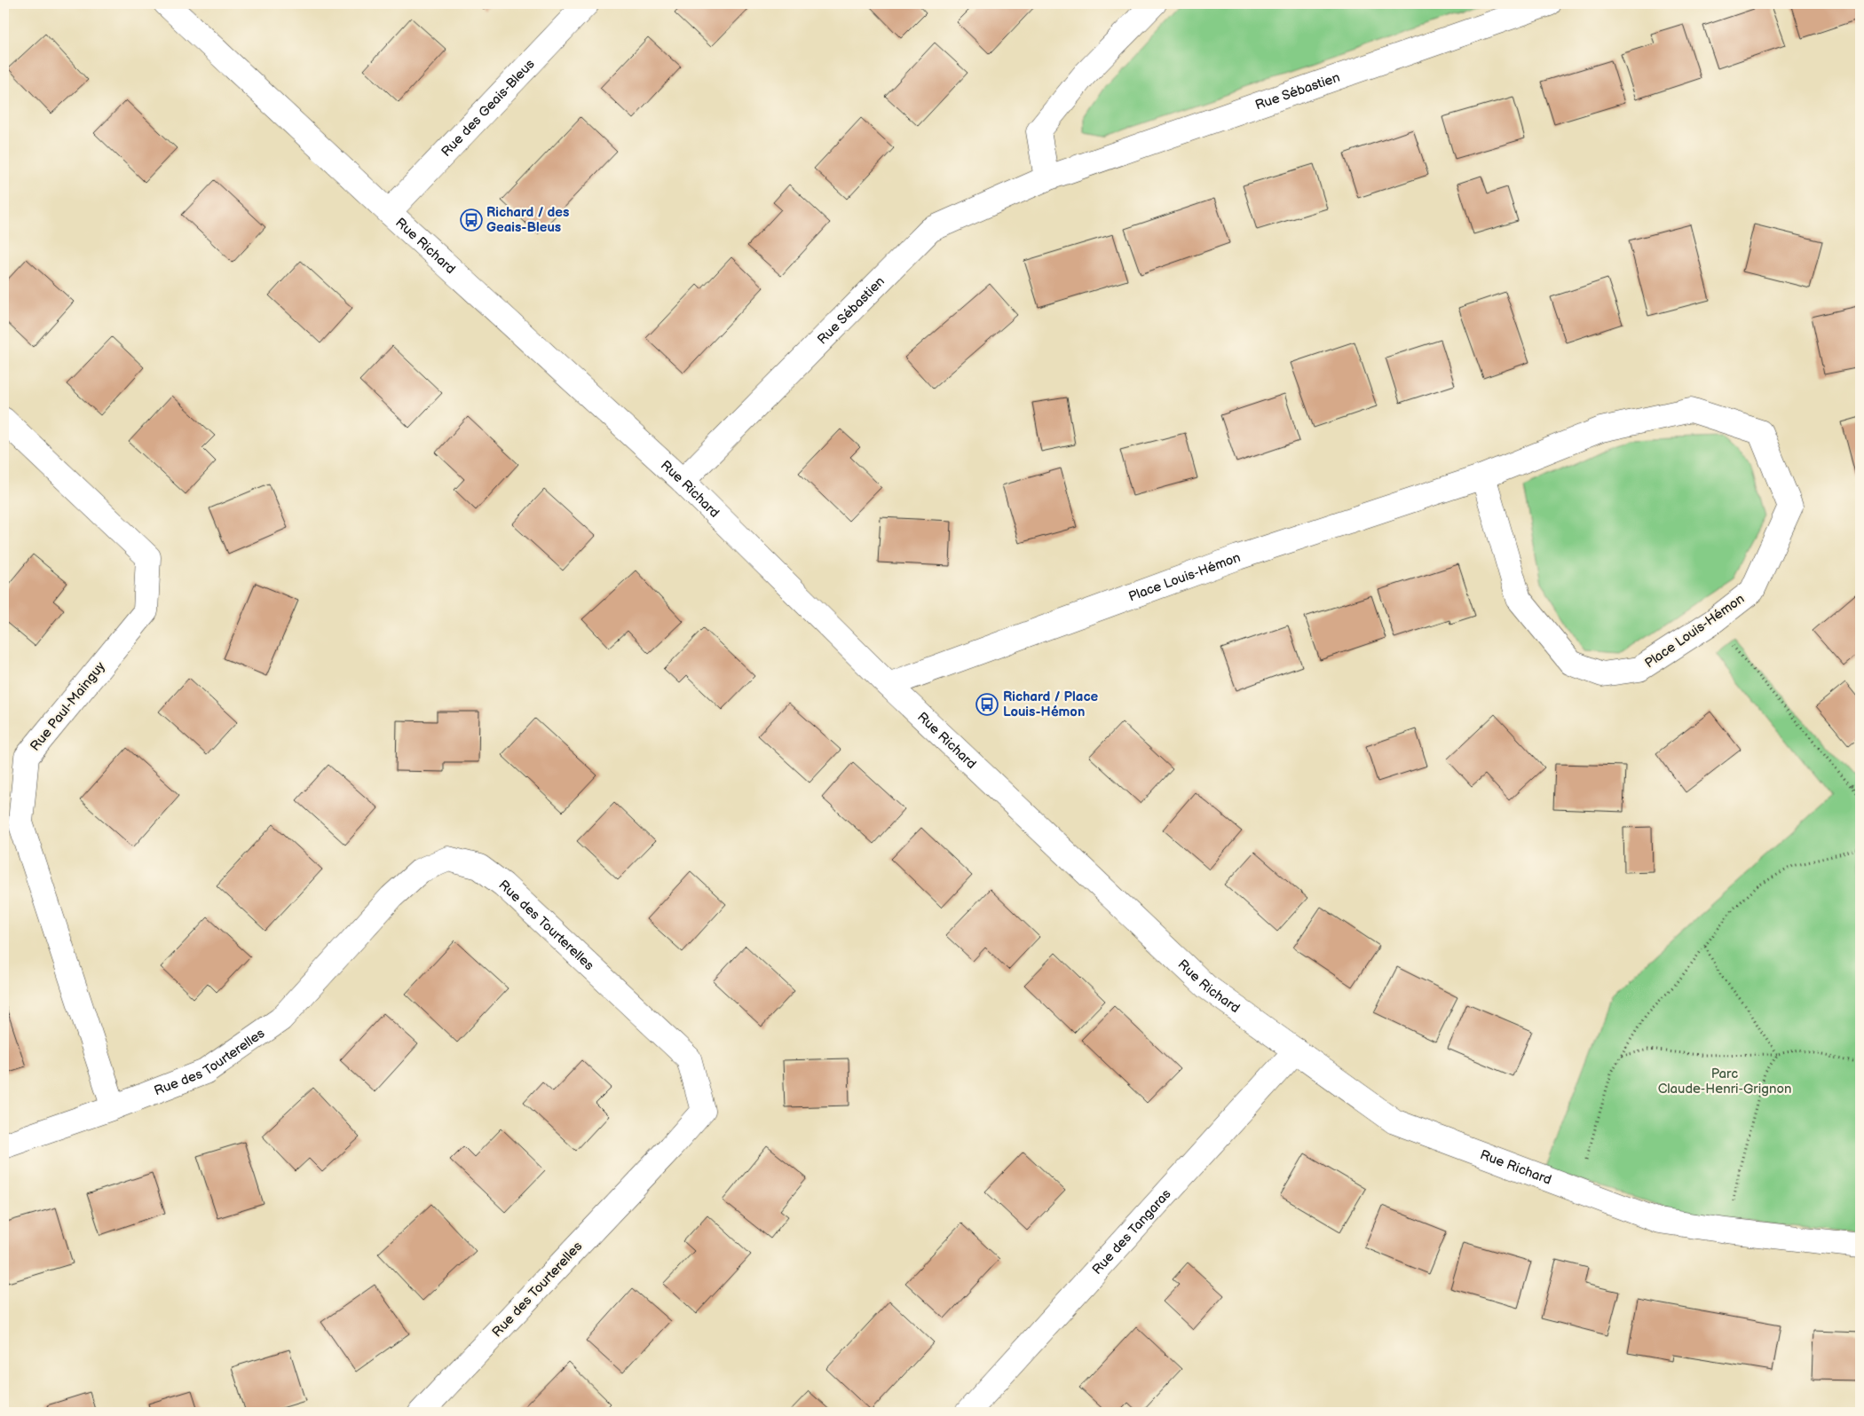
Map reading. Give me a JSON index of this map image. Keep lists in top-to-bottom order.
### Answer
{
  "streets": {
    "street": [
      "Rue Sébastien",
      "Rue des Geais-Bleus",
      "Rue Richard",
      "Place Louis-Hémon",
      "Rue Paul-Mainguy",
      "Rue des Tourterelles",
      "Rue des Tangaras"
    ]
  },
  "crossings": [
    ["Rue Sébastien", "Rue Richard"],
    ["Rue des Geais-Bleus", "Rue Richard"],
    ["Rue Richard", "Place Louis-Hémon"],
    ["Rue Richard", "Rue des Tangaras"],
    ["Rue Paul-Mainguy", "Rue des Tourterelles"]
  ],
  "parks": ["Parc Claude-Henri-Grignon"],
  "places": {
    "bus stop": ["Richard / des Geais-Bleus", "Richard / Place Louis-Hémon"]
  }
}
